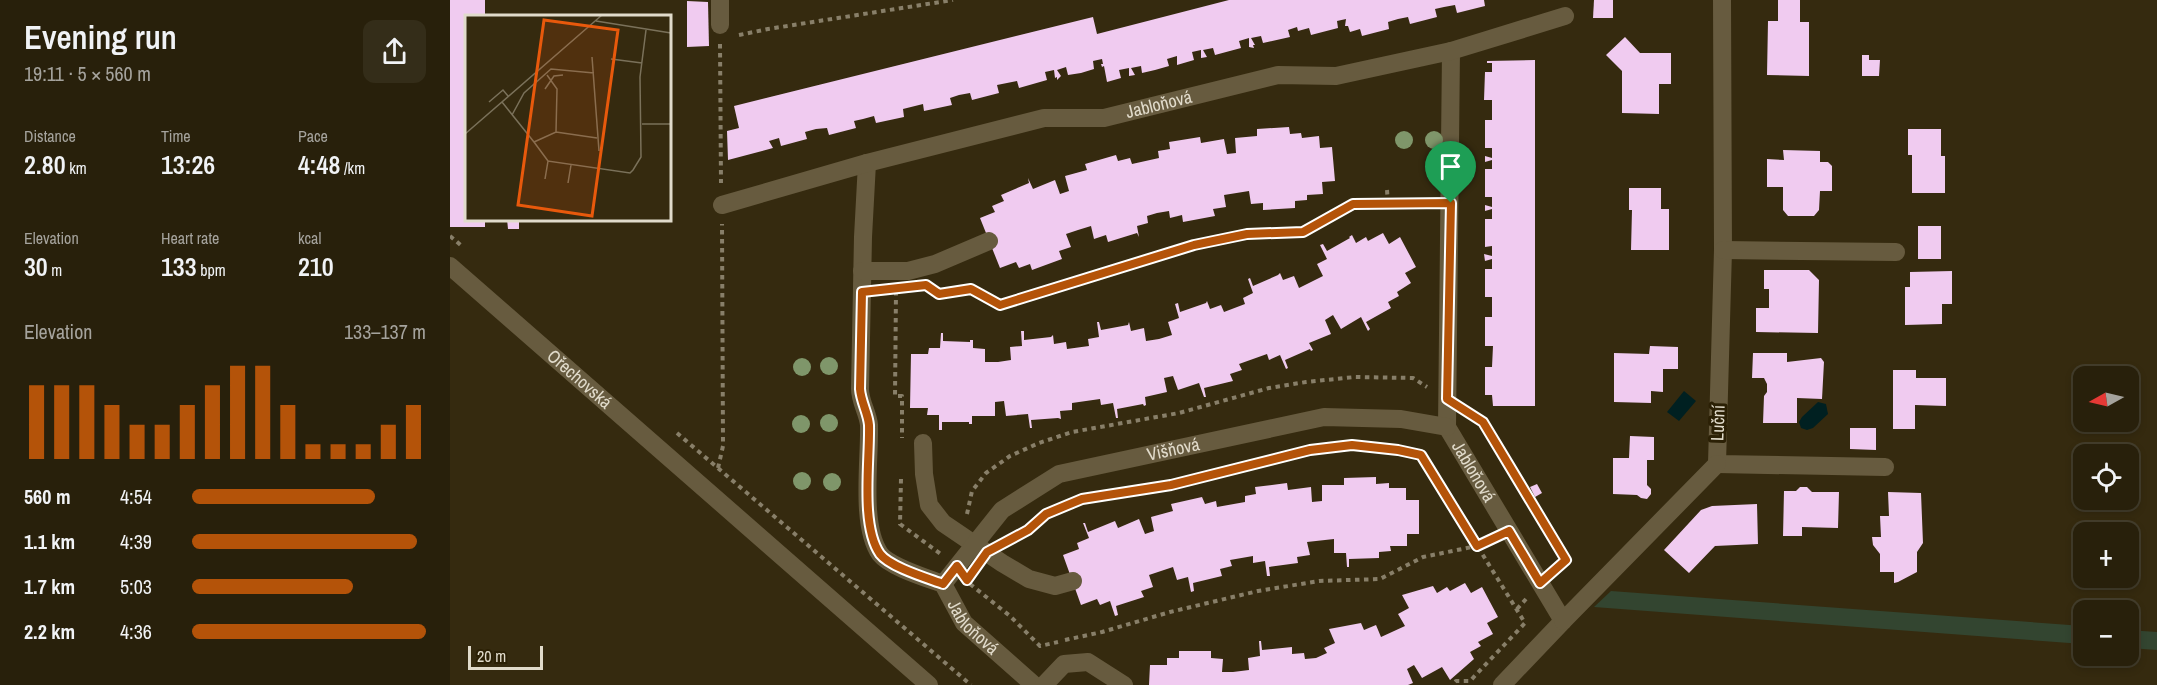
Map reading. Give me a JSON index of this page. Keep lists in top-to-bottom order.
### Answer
{
  "streets": {
    "street": [
      "Jabloňová",
      "Ořechovská",
      "Luční",
      "Višňová"
    ]
  },
  "crossings": [
    ["Jabloňová", "Višňová"]
  ],
  "scale_bar": "20 m",
  "north": "left",
  "page": {
    "heading": ["Evening run", "19:11 · 5 × 560 m"],
    "stats": [
      ["Distance", "2.80 km"],
      ["Time", "13:26"],
      ["Pace", "4:48 /km"],
      ["Elevation", "30 m"],
      ["Heart rate", "133 bpm"],
      ["kcal", "210"]
    ],
    "chart": ["Elevation", "133–137 m"],
    "map_buttons": ["+", "−"],
    "list": [
      {
        "name": "560 m",
        "note": "4:54"
      },
      {
        "name": "1.1 km",
        "note": "4:39"
      },
      {
        "name": "1.7 km",
        "note": "5:03"
      },
      {
        "name": "2.2 km",
        "note": "4:36"
      }
    ],
    "scale": "20 m"
  }
}
